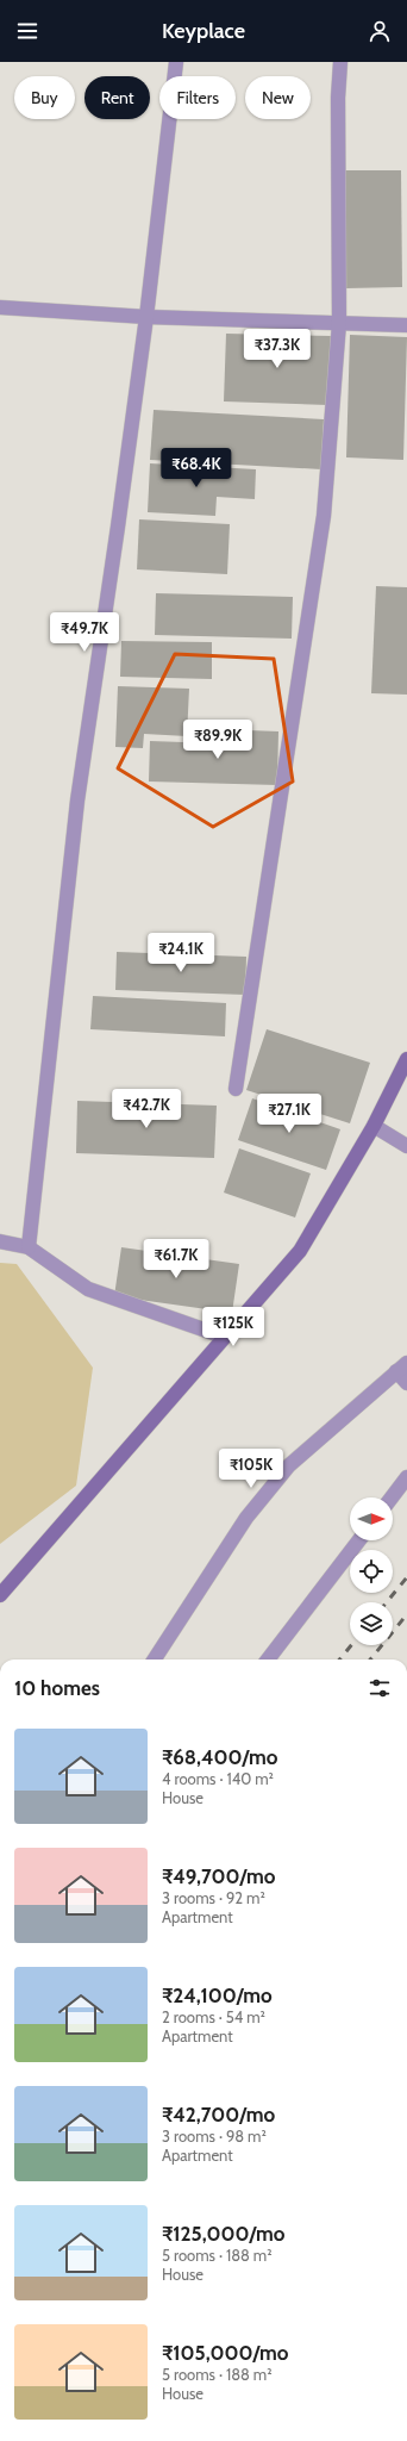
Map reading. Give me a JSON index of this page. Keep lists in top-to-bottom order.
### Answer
{
  "north": "right",
  "page": {
    "header": "Keyplace",
    "chip": [
      "Buy",
      "Rent",
      "Filters",
      "New"
    ],
    "price": [
      "₹37.3K",
      "₹68.4K",
      "₹49.7K",
      "₹89.9K",
      "₹24.1K",
      "₹42.7K",
      "₹27.1K",
      "₹61.7K",
      "₹125K",
      "₹105K"
    ],
    "heading": "10 homes",
    "list": [
      {
        "name": "₹68,400/mo",
        "note": "4 rooms · 140 m² · House"
      },
      {
        "name": "₹49,700/mo",
        "note": "3 rooms · 92 m² · Apartment"
      },
      {
        "name": "₹24,100/mo",
        "note": "2 rooms · 54 m² · Apartment"
      },
      {
        "name": "₹42,700/mo",
        "note": "3 rooms · 98 m² · Apartment"
      },
      {
        "name": "₹125,000/mo",
        "note": "5 rooms · 188 m² · House"
      },
      {
        "name": "₹105,000/mo",
        "note": "5 rooms · 188 m² · House"
      }
    ]
  }
}
